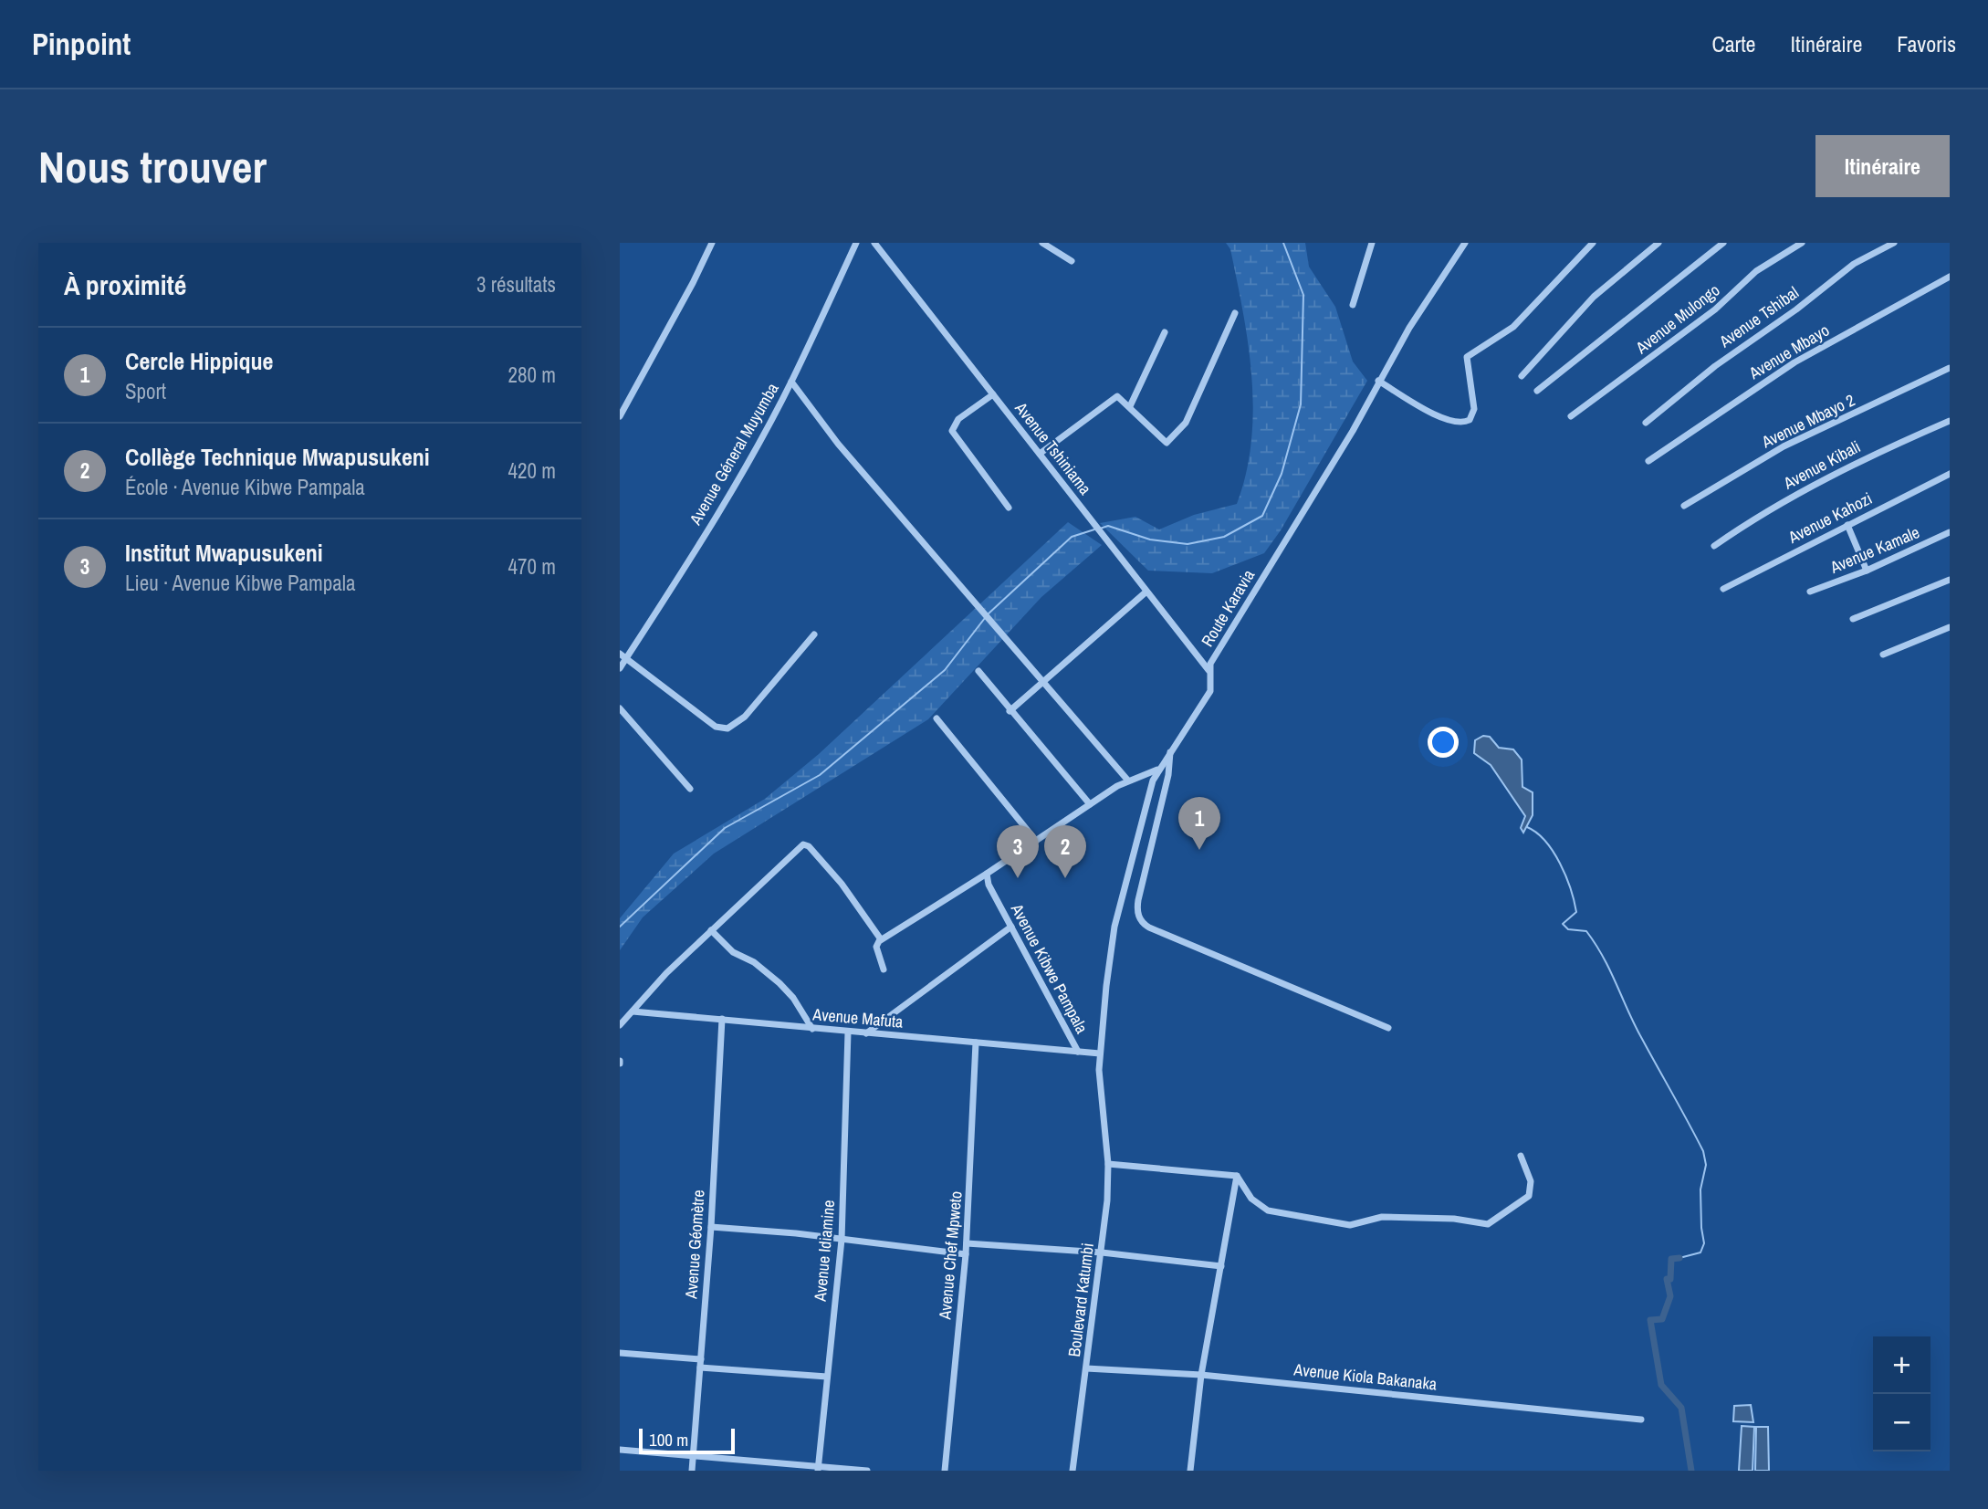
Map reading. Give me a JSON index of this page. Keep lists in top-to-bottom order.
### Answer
{
  "streets": {
    "street": [
      "Avenue Tshibal",
      "Avenue Mulongo",
      "Avenue Mbayo",
      "Avenue Mbayo 2",
      "Avenue Tshiniama",
      "Avenue Géneral Muyumba",
      "Avenue Kibali",
      "Avenue Kahozi",
      "Avenue Kamale",
      "Route Karavia",
      "Avenue Kibwe Pampala",
      "Avenue Mafuta",
      "Avenue Géomètre",
      "Avenue Idiamine",
      "Avenue Chef Mpweto",
      "Boulevard Katumbi",
      "Avenue Kiola Bakanaka"
    ]
  },
  "crossings": [
    ["Avenue Tshiniama", "Route Karavia"],
    ["Route Karavia", "Avenue Mafuta"],
    ["Route Karavia", "Boulevard Katumbi"],
    ["Avenue Kibwe Pampala", "Avenue Mafuta"],
    ["Avenue Mafuta", "Avenue Géomètre"],
    ["Avenue Mafuta", "Avenue Idiamine"],
    ["Avenue Mafuta", "Avenue Chef Mpweto"],
    ["Boulevard Katumbi", "Avenue Kiola Bakanaka"]
  ],
  "scale_bar": "100 m",
  "page": {
    "header": "Pinpoint",
    "nav": ["Carte", "Itinéraire", "Favoris"],
    "buttons": "Itinéraire",
    "title": "Nous trouver",
    "heading": ["À proximité", "3 résultats"],
    "list": [
      {
        "mark": "1",
        "name": "Cercle Hippique",
        "note": "Sport",
        "value": "280 m"
      },
      {
        "mark": "2",
        "name": "Collège Technique Mwapusukeni",
        "note": "École · Avenue Kibwe Pampala",
        "value": "420 m"
      },
      {
        "mark": "3",
        "name": "Institut Mwapusukeni",
        "note": "Lieu · Avenue Kibwe Pampala",
        "value": "470 m"
      }
    ],
    "pins": ["1", "2", "3"],
    "map_buttons": ["+", "−"],
    "scale": "100 m"
  }
}
